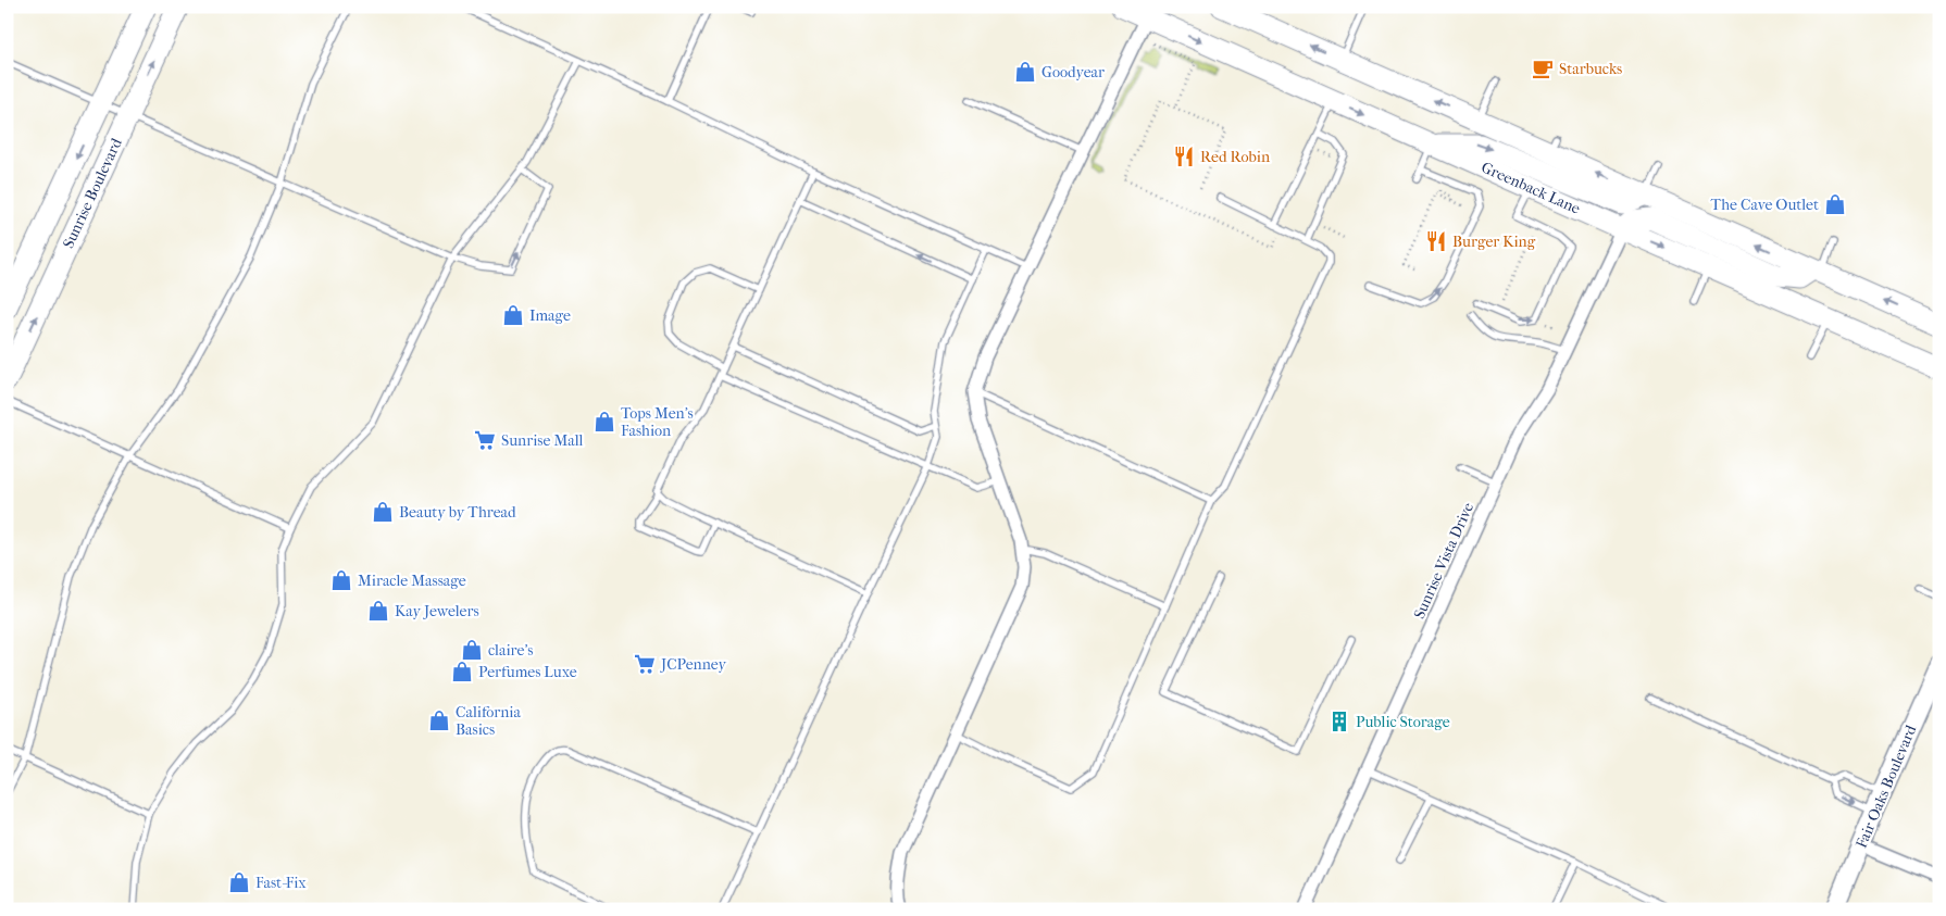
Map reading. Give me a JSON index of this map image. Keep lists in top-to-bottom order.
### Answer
{
  "streets": {
    "main road": ["Greenback Lane", "Sunrise Boulevard", "Fair Oaks Boulevard"],
    "street": ["Sunrise Vista Drive"]
  },
  "crossings": [
    ["Greenback Lane", "Sunrise Vista Drive"]
  ],
  "places": {
    "cafe": ["Starbucks"],
    "shop": [
      "Goodyear",
      "The Cave Outlet",
      "Image",
      "Tops Men's Fashion",
      "Beauty by Thread",
      "Miracle Massage",
      "Kay Jewelers",
      "claire's",
      "Perfumes Luxe",
      "California Basics",
      "Fast-Fix"
    ],
    "restaurant": ["Red Robin", "Burger King"],
    "supermarket": ["Sunrise Mall", "JCPenney"],
    "building": ["Public Storage"]
  }
}
